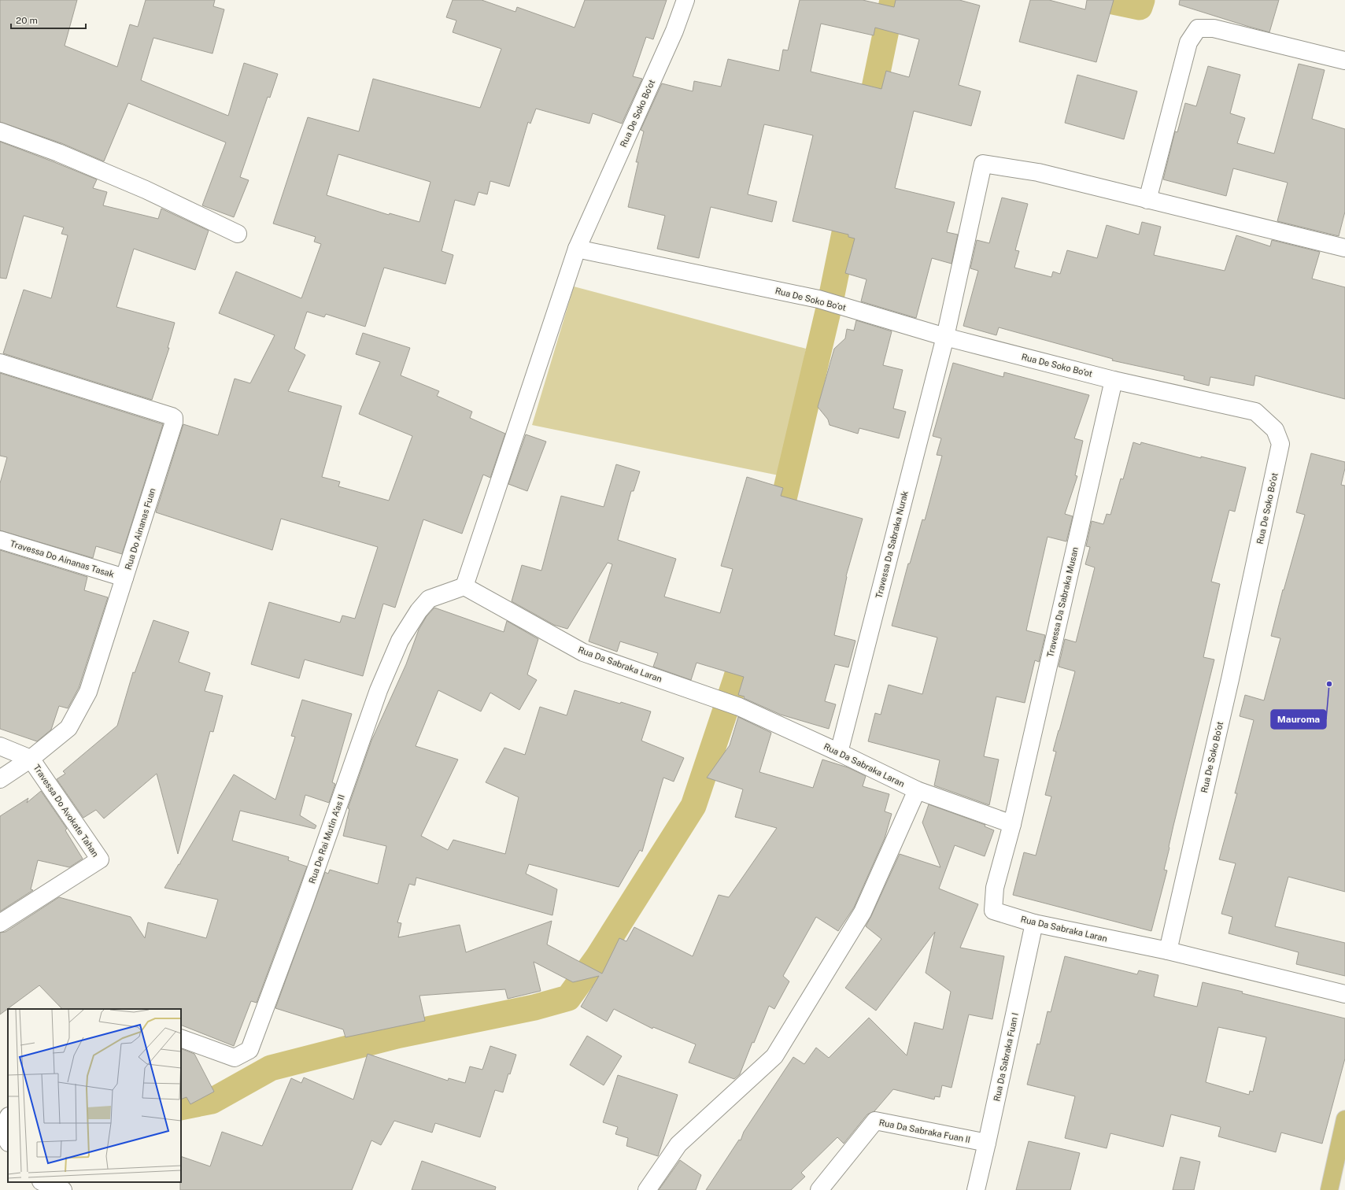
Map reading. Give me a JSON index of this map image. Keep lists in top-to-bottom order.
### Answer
{
  "streets": {
    "street": [
      "Rua De Soko Bo’ot",
      "Rua Do Ainanas Fuan",
      "Travessa Da Sabraka Nurak",
      "Travessa Do Ainanas Tasak",
      "Travessa Da Sabraka Musan",
      "Rua Da Sabraka Laran",
      "Travessa Do Avokate Tahan",
      "Rua De Rai Mutin A’as II",
      "Rua Da Sabraka Fuan I",
      "Rua Da Sabraka Fuan II"
    ]
  },
  "crossings": [
    ["Rua De Soko Bo’ot", "Travessa Da Sabraka Nurak"],
    ["Rua De Soko Bo’ot", "Travessa Da Sabraka Musan"],
    ["Rua De Soko Bo’ot", "Rua Da Sabraka Laran"],
    ["Rua Do Ainanas Fuan", "Travessa Do Ainanas Tasak"],
    ["Rua Do Ainanas Fuan", "Travessa Do Avokate Tahan"],
    ["Travessa Da Sabraka Nurak", "Rua Da Sabraka Laran"],
    ["Travessa Da Sabraka Musan", "Rua Da Sabraka Laran"],
    ["Rua Da Sabraka Laran", "Rua De Rai Mutin A’as II"],
    ["Rua Da Sabraka Laran", "Rua Da Sabraka Fuan I"],
    ["Rua Da Sabraka Fuan I", "Rua Da Sabraka Fuan II"]
  ],
  "places": ["Mauroma"],
  "scale_bar": "20 m"
}
